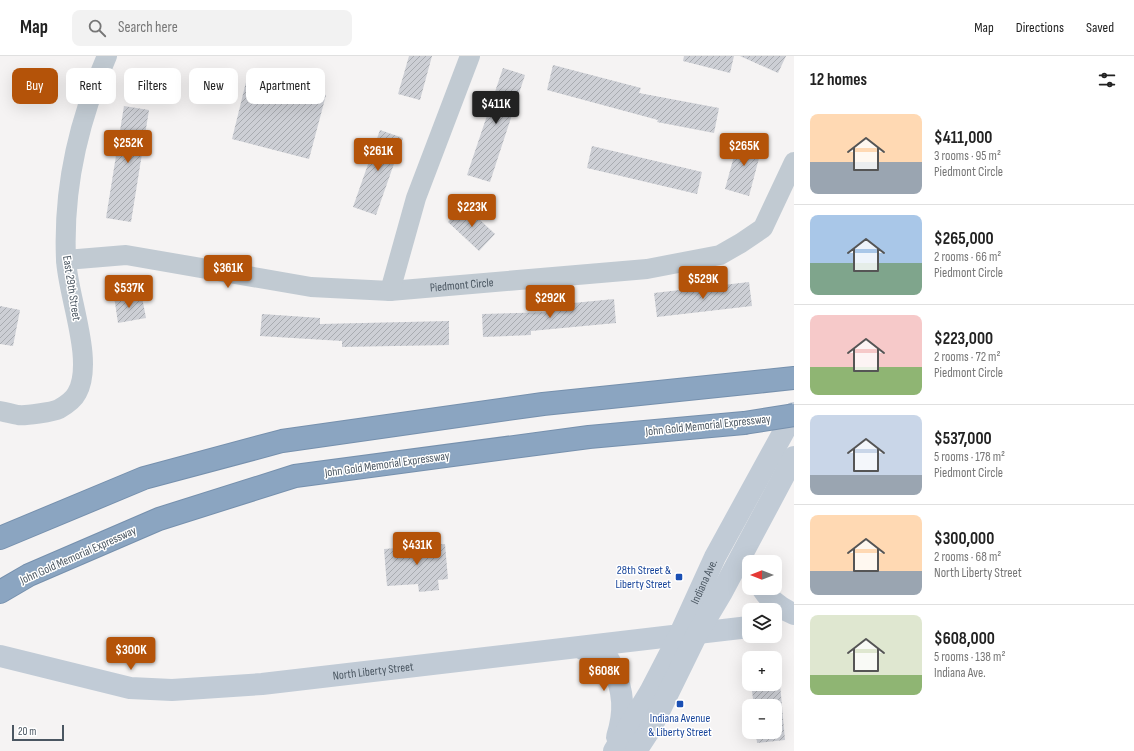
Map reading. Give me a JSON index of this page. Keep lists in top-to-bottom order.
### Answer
{
  "streets": {
    "highway": ["John Gold Memorial Expressway"],
    "main road": ["Indiana Ave.", "North Liberty Street"],
    "street": ["Piedmont Circle", "East 29th Street"]
  },
  "crossings": [
    ["Piedmont Circle", "East 29th Street"],
    ["John Gold Memorial Expressway", "Indiana Ave."],
    ["Indiana Ave.", "North Liberty Street"]
  ],
  "places": {
    "transit": ["28th Street & Liberty Street", "Indiana Avenue & Liberty Street"]
  },
  "scale_bar": "20 m",
  "north": "left",
  "page": {
    "header": "Map",
    "search": "Search here",
    "nav": ["Map", "Directions", "Saved"],
    "heading": "12 homes",
    "chip": [
      "Buy",
      "Rent",
      "Filters",
      "New",
      "Apartment"
    ],
    "price": [
      "$411K",
      "$252K",
      "$265K",
      "$261K",
      "$223K",
      "$361K",
      "$529K",
      "$537K",
      "$292K",
      "$431K",
      "$300K",
      "$608K"
    ],
    "list": [
      {
        "name": "$411,000",
        "note": "3 rooms · 95 m² · Piedmont Circle"
      },
      {
        "name": "$265,000",
        "note": "2 rooms · 66 m² · Piedmont Circle"
      },
      {
        "name": "$223,000",
        "note": "2 rooms · 72 m² · Piedmont Circle"
      },
      {
        "name": "$537,000",
        "note": "5 rooms · 178 m² · Piedmont Circle"
      },
      {
        "name": "$300,000",
        "note": "2 rooms · 68 m² · North Liberty Street"
      },
      {
        "name": "$608,000",
        "note": "5 rooms · 138 m² · Indiana Ave."
      }
    ],
    "map_buttons": ["+", "−"],
    "scale": "20 m"
  }
}
